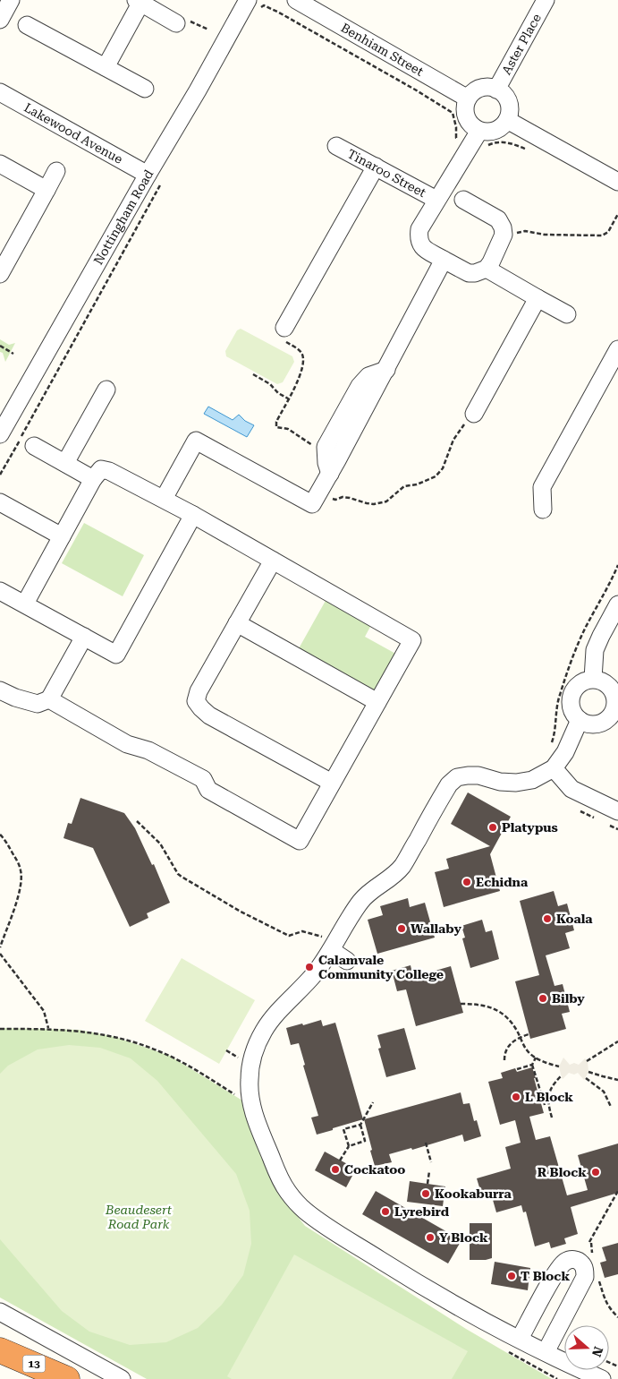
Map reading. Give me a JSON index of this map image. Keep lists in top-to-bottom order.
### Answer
{
  "streets": {
    "highway": ["13"],
    "street": [
      "Aster Place",
      "Benhiam Street",
      "Lakewood Avenue",
      "Tinaroo Street",
      "Nottingham Road"
    ]
  },
  "crossings": [
    ["Aster Place", "Benhiam Street"],
    ["Lakewood Avenue", "Nottingham Road"]
  ],
  "parks": ["Beaudesert Road Park"],
  "places": [
    "Platypus",
    "Echidna",
    "Koala",
    "Wallaby",
    "Calamvale Community College",
    "Bilby",
    "L Block",
    "Cockatoo",
    "R Block",
    "Kookaburra",
    "Lyrebird",
    "Y Block",
    "T Block"
  ],
  "north": "right"
}
